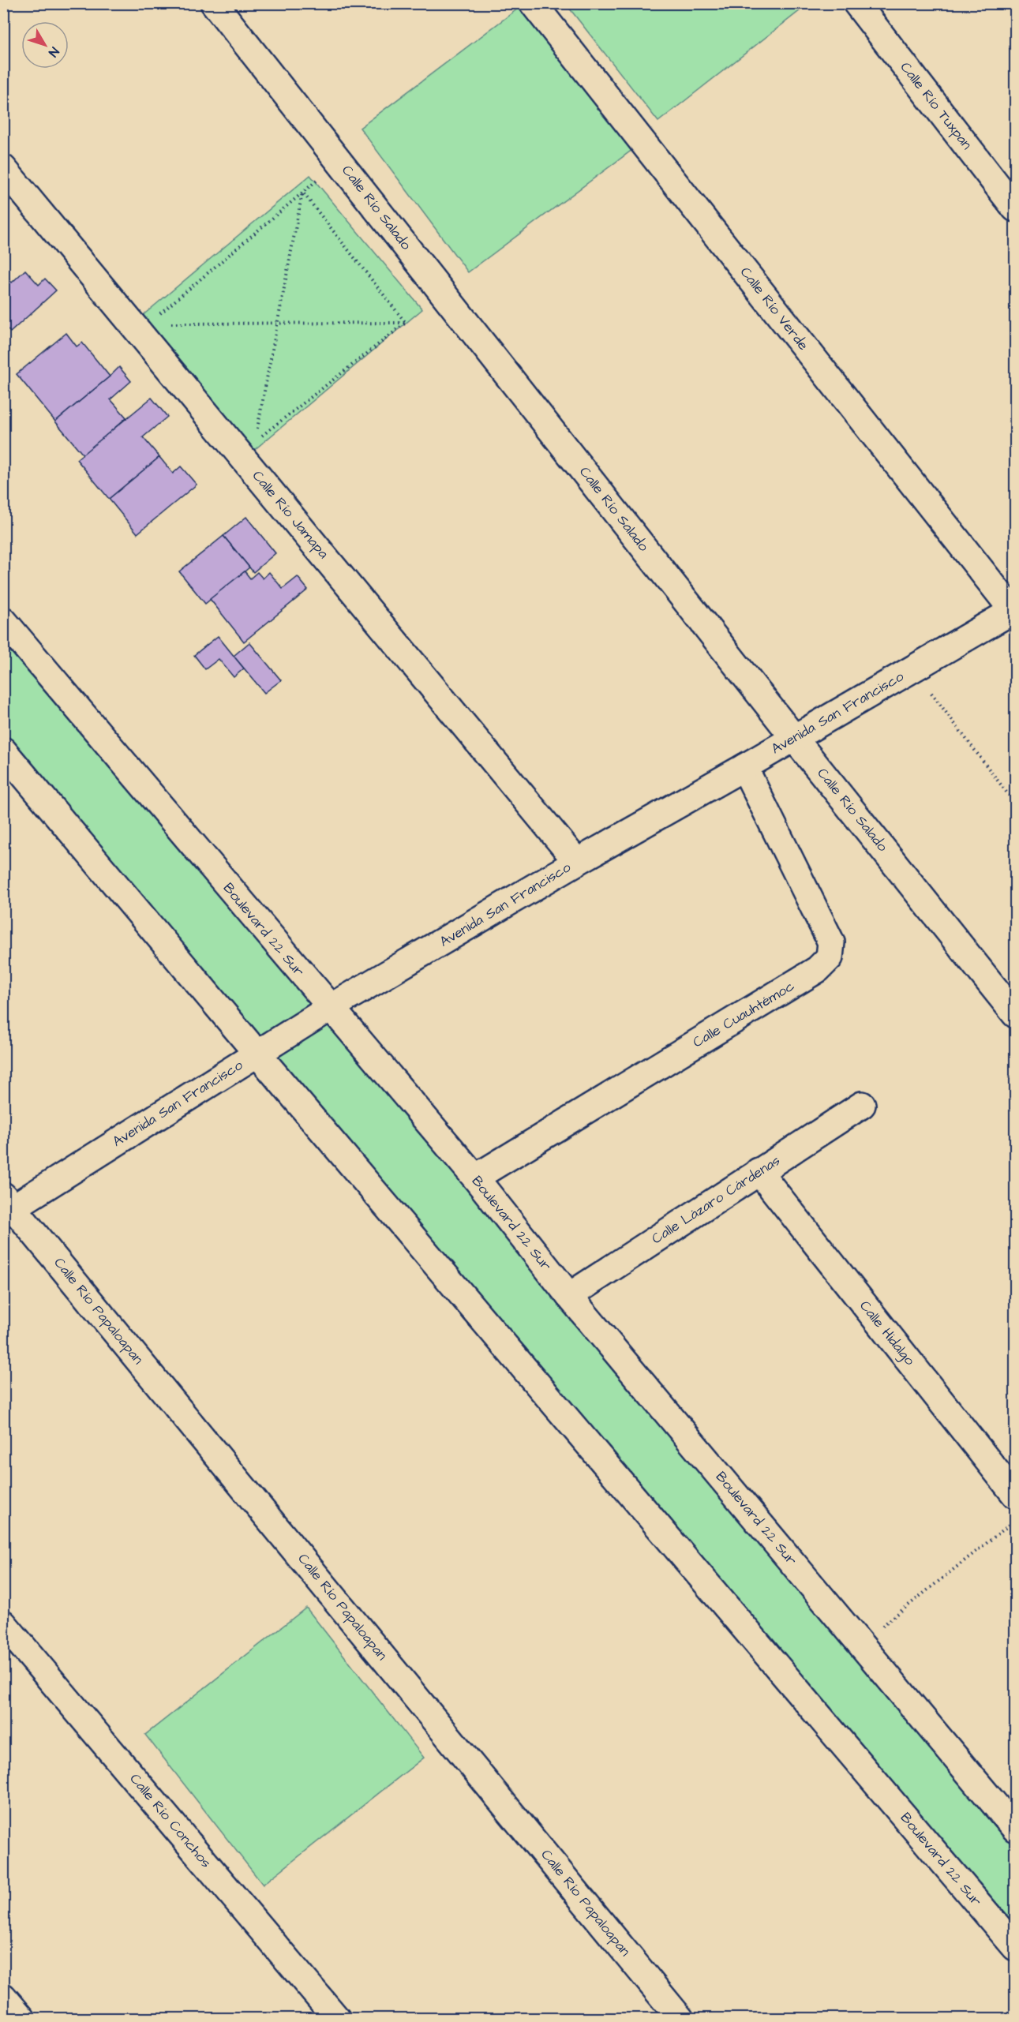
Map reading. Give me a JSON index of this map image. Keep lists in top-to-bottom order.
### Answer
{
  "streets": {
    "street": [
      "Calle Río Tuxpan",
      "Calle Río Salado",
      "Calle Río Verde",
      "Calle Río Jamapa",
      "Avenida San Francisco",
      "Boulevard 22 Sur",
      "Calle Cuauhtémoc",
      "Calle Lázaro Cárdenas",
      "Calle Río Papaloapan",
      "Calle Hidalgo",
      "Calle Río Conchos"
    ]
  },
  "crossings": [
    ["Calle Río Salado", "Avenida San Francisco"],
    ["Calle Río Verde", "Avenida San Francisco"],
    ["Calle Río Jamapa", "Avenida San Francisco"],
    ["Avenida San Francisco", "Boulevard 22 Sur"],
    ["Avenida San Francisco", "Calle Cuauhtémoc"],
    ["Avenida San Francisco", "Calle Río Papaloapan"],
    ["Boulevard 22 Sur", "Calle Cuauhtémoc"],
    ["Boulevard 22 Sur", "Calle Lázaro Cárdenas"],
    ["Calle Lázaro Cárdenas", "Calle Hidalgo"]
  ],
  "north": "bottom right"
}
